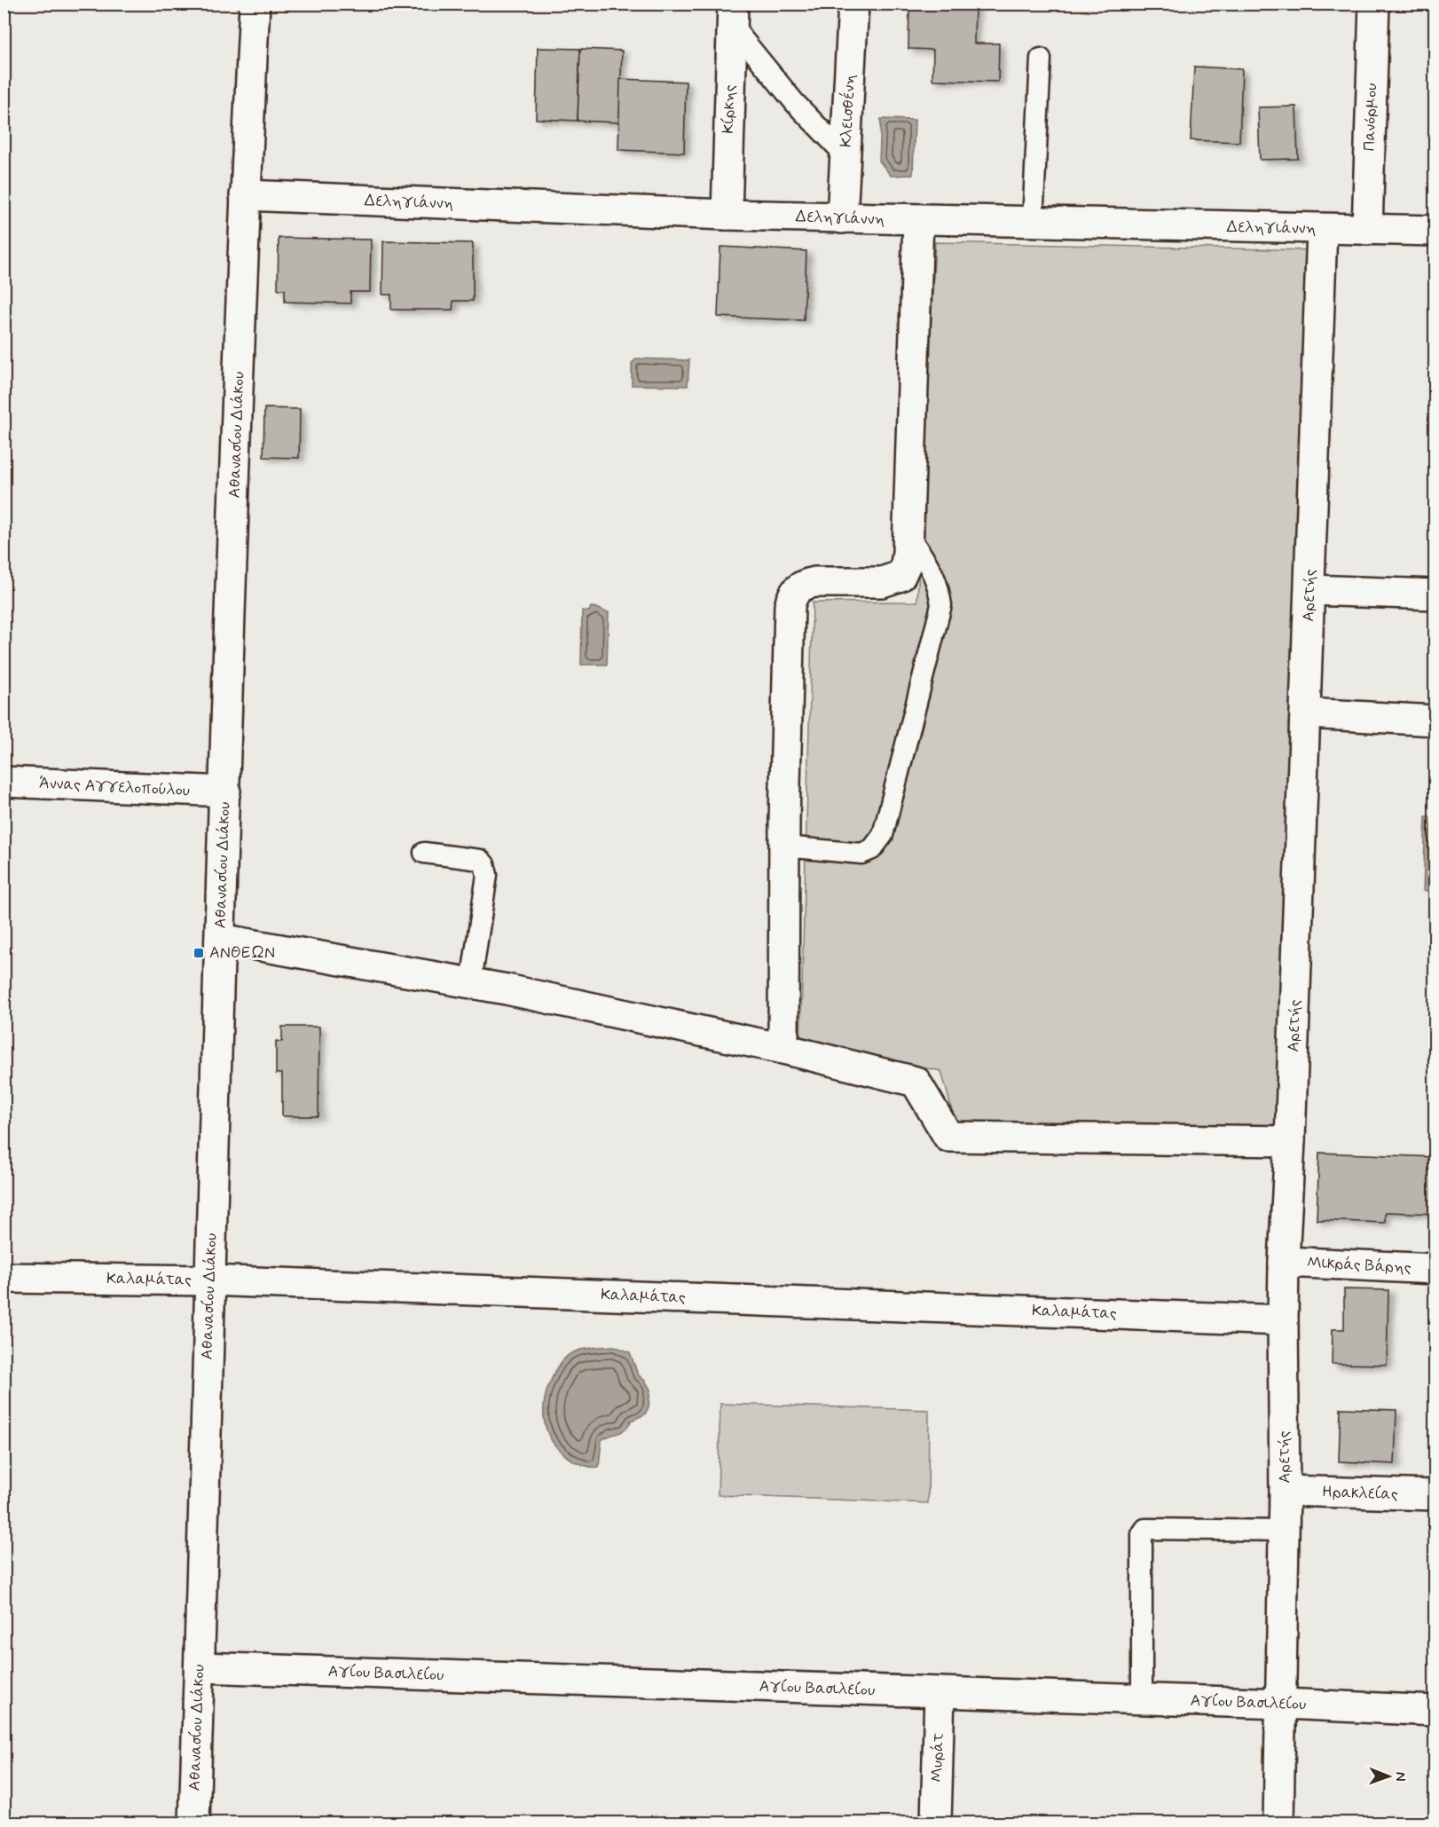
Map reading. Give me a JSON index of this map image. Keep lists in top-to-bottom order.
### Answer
{
  "streets": {
    "street": [
      "Κίρκης",
      "Κλεισθένη",
      "Πανόρμου",
      "Δεληγιάννη",
      "Αθανασίου Διάκου",
      "Αρετής",
      "Άννας Αγγελοπούλου",
      "Μικράς Βάρης",
      "Καλαμάτας",
      "Ηρακλείας",
      "Αγίου Βασιλείου",
      "Μυράτ"
    ]
  },
  "crossings": [
    ["Κίρκης", "Δεληγιάννη"],
    ["Κλεισθένη", "Δεληγιάννη"],
    ["Πανόρμου", "Δεληγιάννη"],
    ["Δεληγιάννη", "Αθανασίου Διάκου"],
    ["Δεληγιάννη", "Αρετής"],
    ["Αθανασίου Διάκου", "Άννας Αγγελοπούλου"],
    ["Αθανασίου Διάκου", "Καλαμάτας"],
    ["Αθανασίου Διάκου", "Αγίου Βασιλείου"],
    ["Αρετής", "Μικράς Βάρης"],
    ["Αρετής", "Καλαμάτας"],
    ["Αρετής", "Ηρακλείας"],
    ["Αρετής", "Αγίου Βασιλείου"],
    ["Αγίου Βασιλείου", "Μυράτ"]
  ],
  "places": {
    "transit": ["ΑΝΘΕΩΝ"]
  },
  "north": "right"
}
